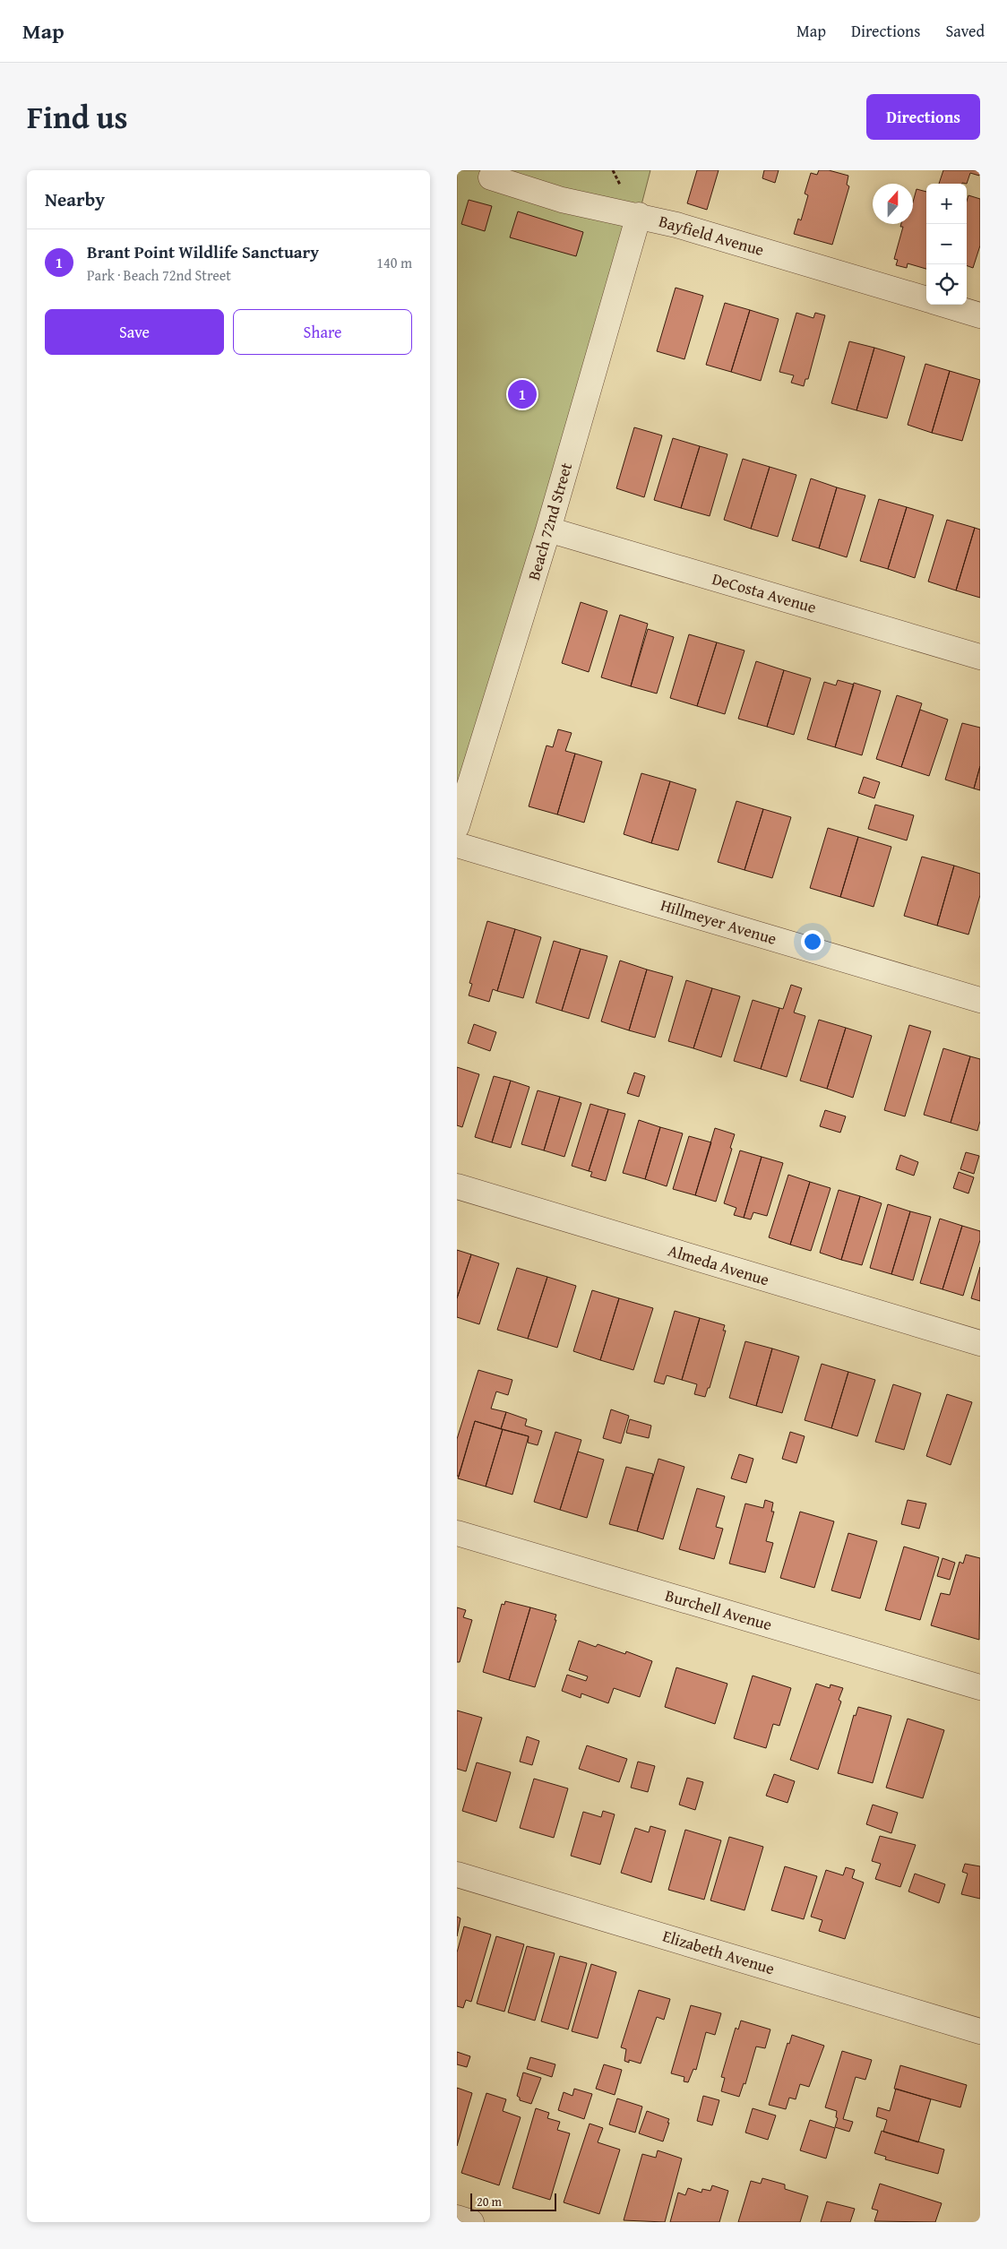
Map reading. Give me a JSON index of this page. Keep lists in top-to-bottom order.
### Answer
{
  "streets": {
    "street": [
      "Bayfield Avenue",
      "Beach 72nd Street",
      "DeCosta Avenue",
      "Hillmeyer Avenue",
      "Almeda Avenue",
      "Burchell Avenue",
      "Elizabeth Avenue"
    ]
  },
  "crossings": [
    ["Bayfield Avenue", "Beach 72nd Street"],
    ["Beach 72nd Street", "DeCosta Avenue"]
  ],
  "scale_bar": "20 m",
  "north": "top",
  "page": {
    "header": "Map",
    "nav": ["Map", "Directions", "Saved"],
    "title": "Find us",
    "buttons": [
      "Directions",
      ["Save", "Share"]
    ],
    "heading": "Nearby",
    "map_buttons": ["+", "−"],
    "list": [
      {
        "mark": "1",
        "name": "Brant Point Wildlife Sanctuary",
        "note": "Park · Beach 72nd Street",
        "value": "140 m"
      }
    ],
    "pins": "1",
    "scale": "20 m"
  }
}
